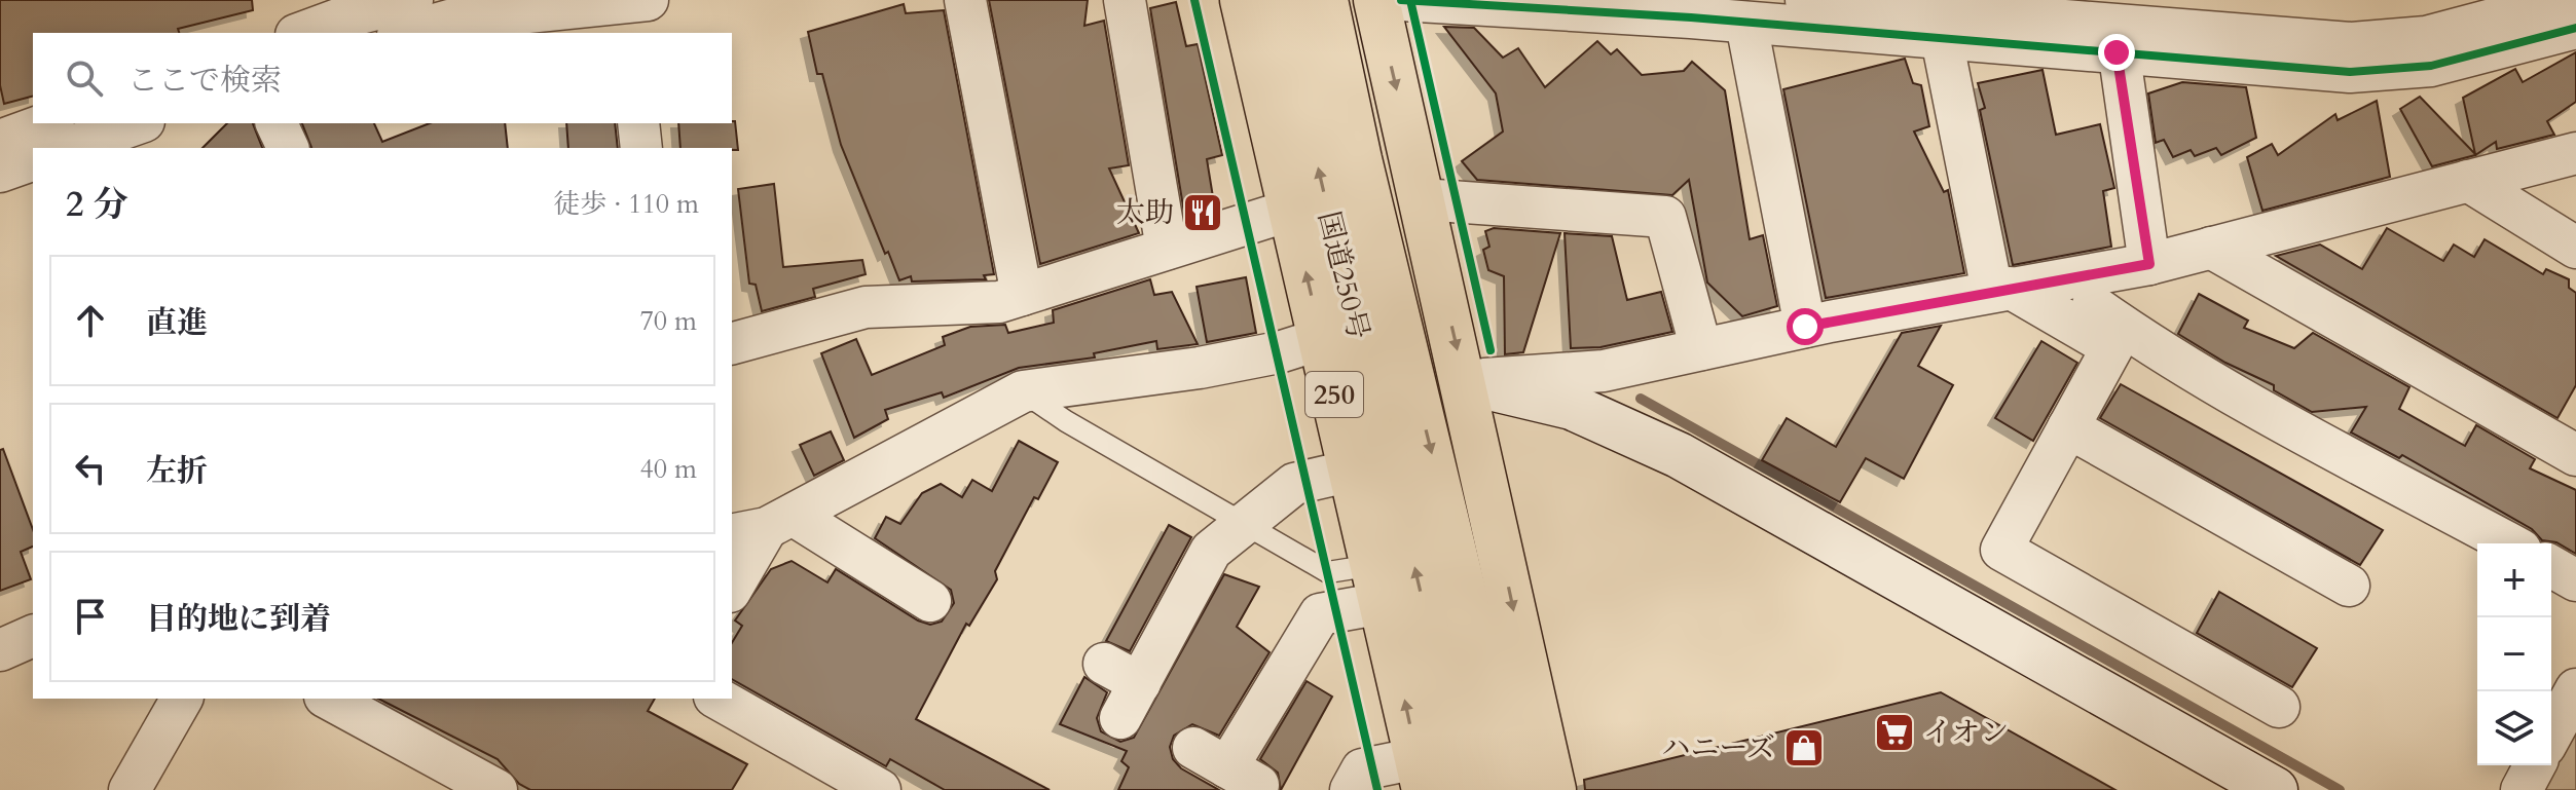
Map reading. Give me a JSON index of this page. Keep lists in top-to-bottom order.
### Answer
{
  "streets": {
    "highway": ["国道250号", "250"]
  },
  "places": {
    "restaurant": ["太助"],
    "supermarket": ["イオン"],
    "shop": ["ハニーズ"]
  },
  "page": {
    "search": "ここで検索",
    "heading": ["2 分", "徒歩 · 110 m"],
    "list": [
      ["直進", "70 m"],
      ["左折", "40 m"],
      "目的地に到着"
    ],
    "map_buttons": ["+", "−"]
  }
}
